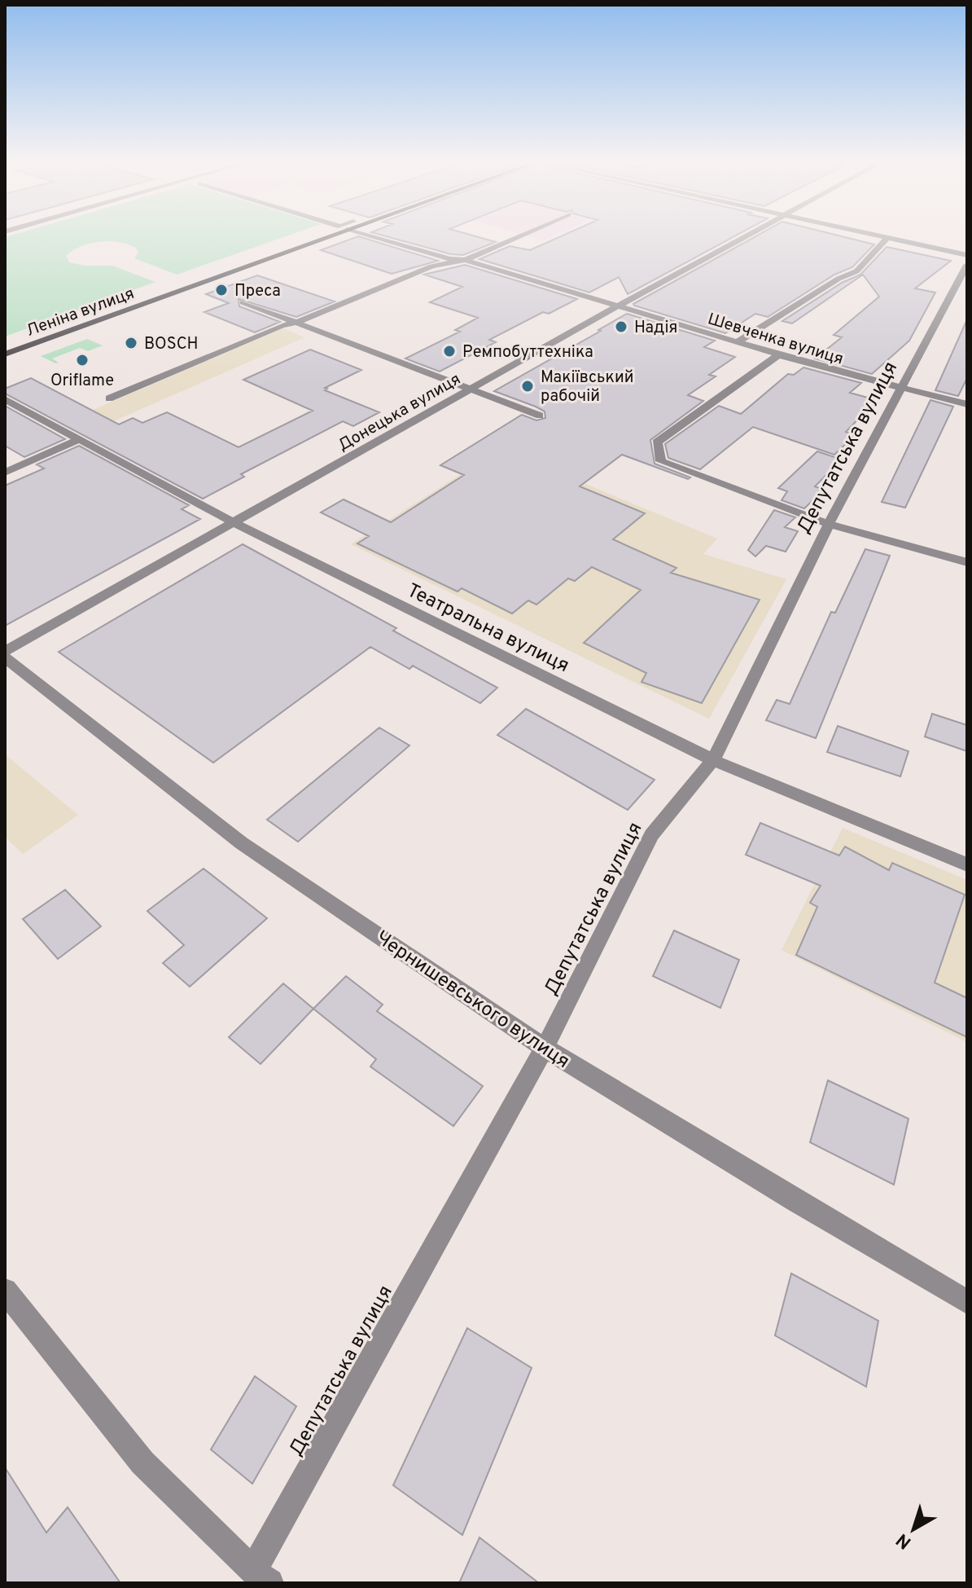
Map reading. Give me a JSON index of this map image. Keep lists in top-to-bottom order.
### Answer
{
  "streets": {
    "main road": ["Леніна вулиця"],
    "street": [
      "Шевченка вулиця",
      "Донецька вулиця",
      "Депутатська вулиця",
      "Театральна вулиця",
      "Чернишевського вулиця"
    ]
  },
  "crossings": [
    ["Шевченка вулиця", "Донецька вулиця"],
    ["Шевченка вулиця", "Депутатська вулиця"],
    ["Донецька вулиця", "Театральна вулиця"],
    ["Депутатська вулиця", "Театральна вулиця"],
    ["Депутатська вулиця", "Чернишевського вулиця"]
  ],
  "places": [
    "Преса",
    "Надія",
    "BOSCH",
    "Ремпобуттехніка",
    "Oriflame",
    "Макіївський рабочій"
  ],
  "north": "bottom left"
}
